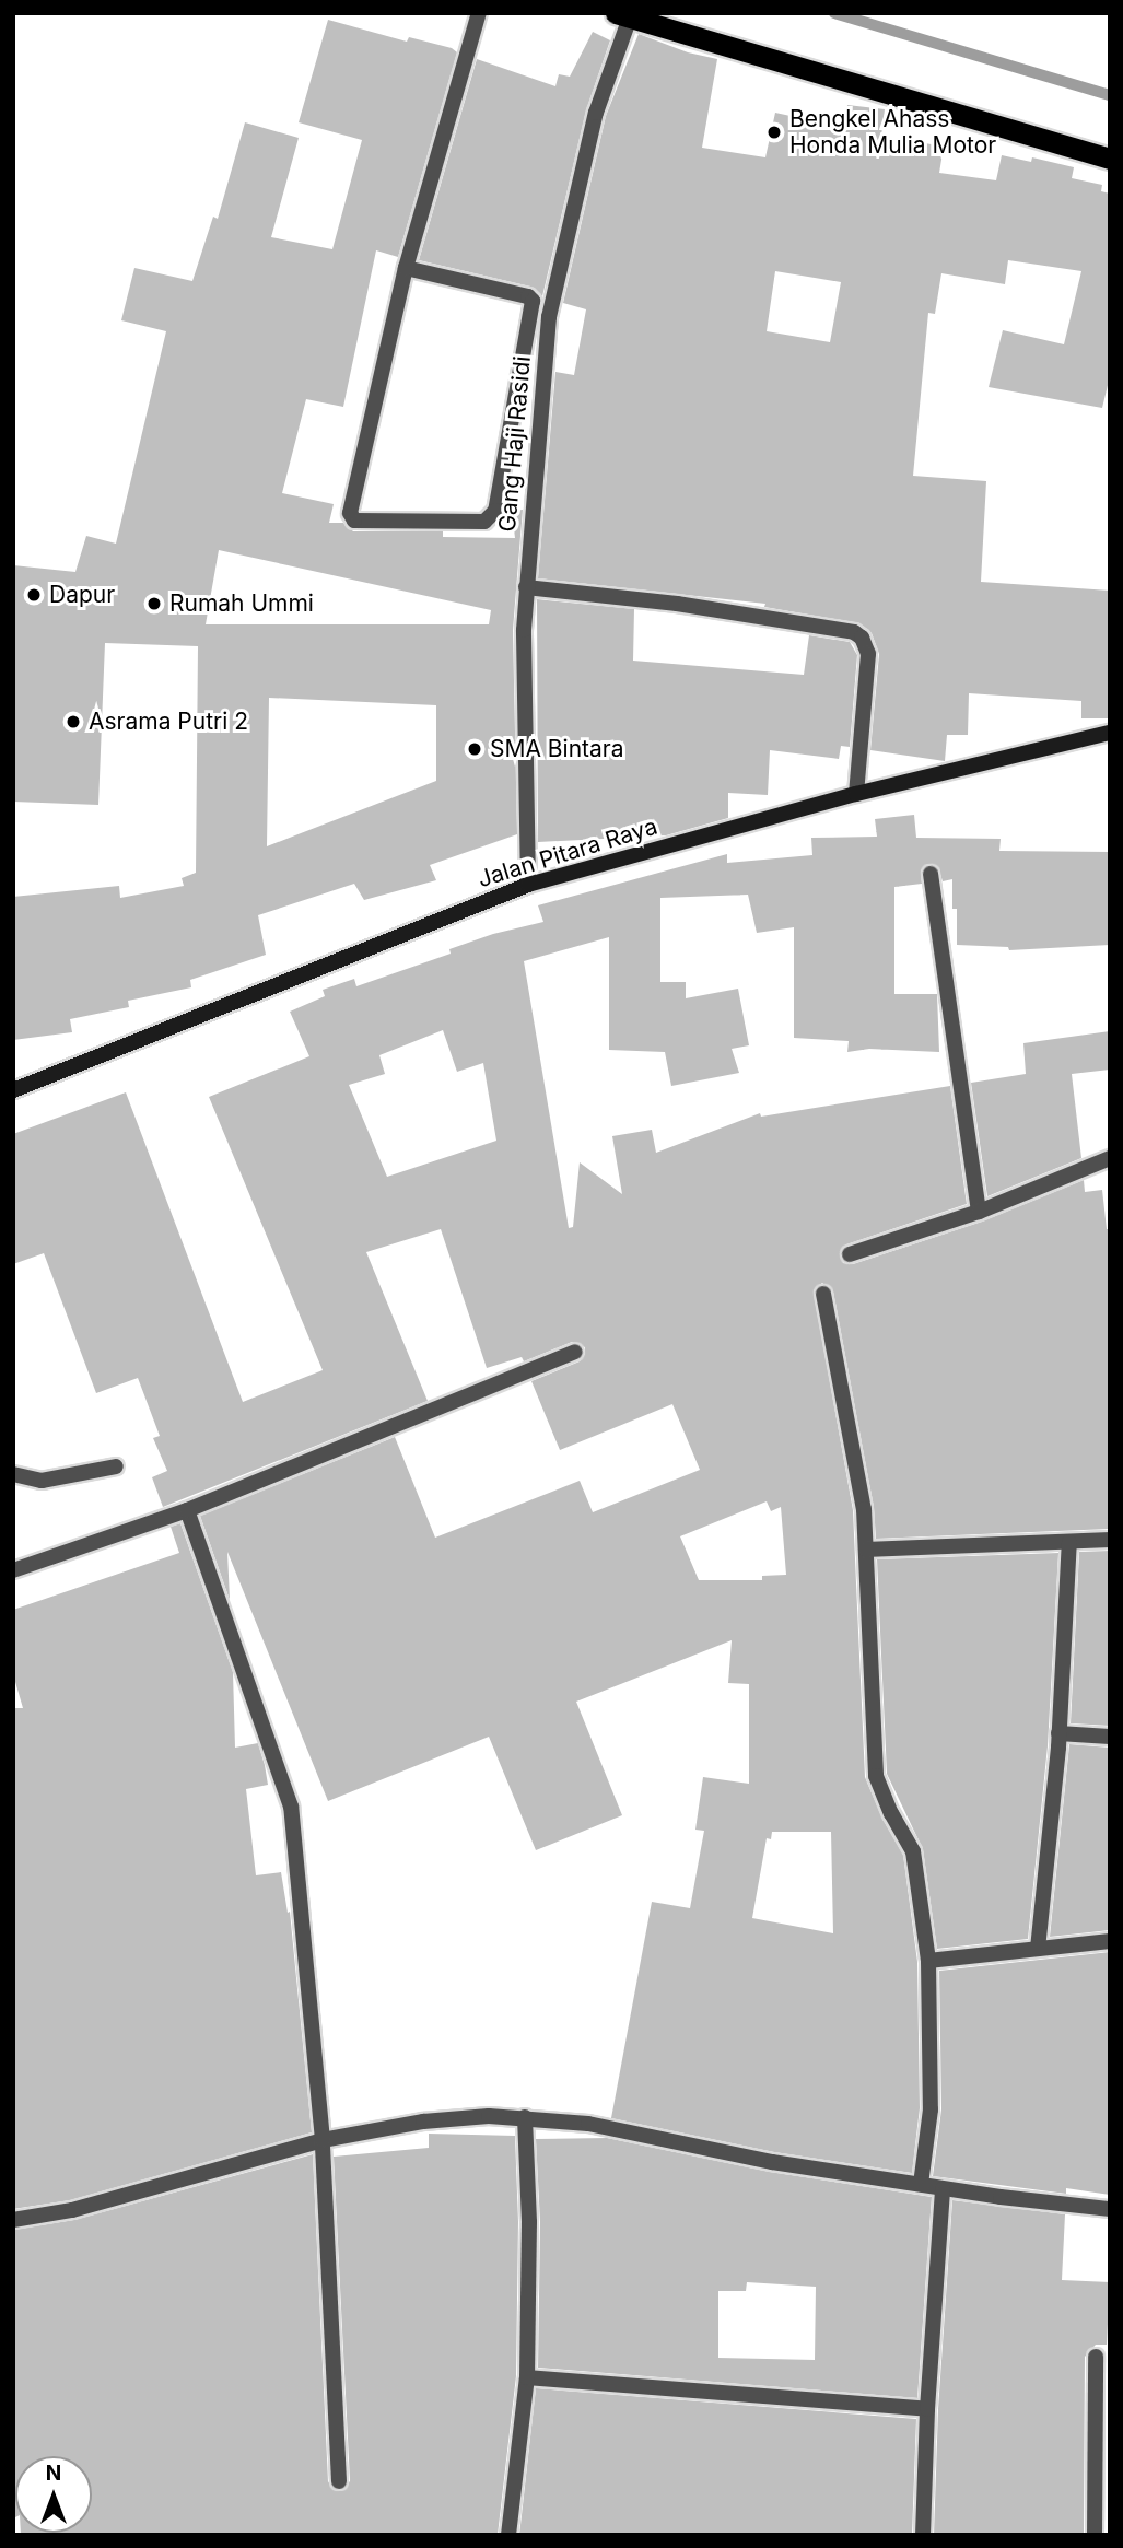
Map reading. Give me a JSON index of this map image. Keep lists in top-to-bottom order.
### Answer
{
  "streets": {
    "main road": ["Jalan Pitara Raya"],
    "street": ["Gang Haji Rasidi"]
  },
  "crossings": [
    ["Gang Haji Rasidi", "Jalan Pitara Raya"]
  ],
  "places": [
    "Bengkel Ahass Honda Mulia Motor",
    "Dapur",
    "Rumah Ummi",
    "Asrama Putri 2",
    "SMA Bintara"
  ],
  "north": "top"
}
